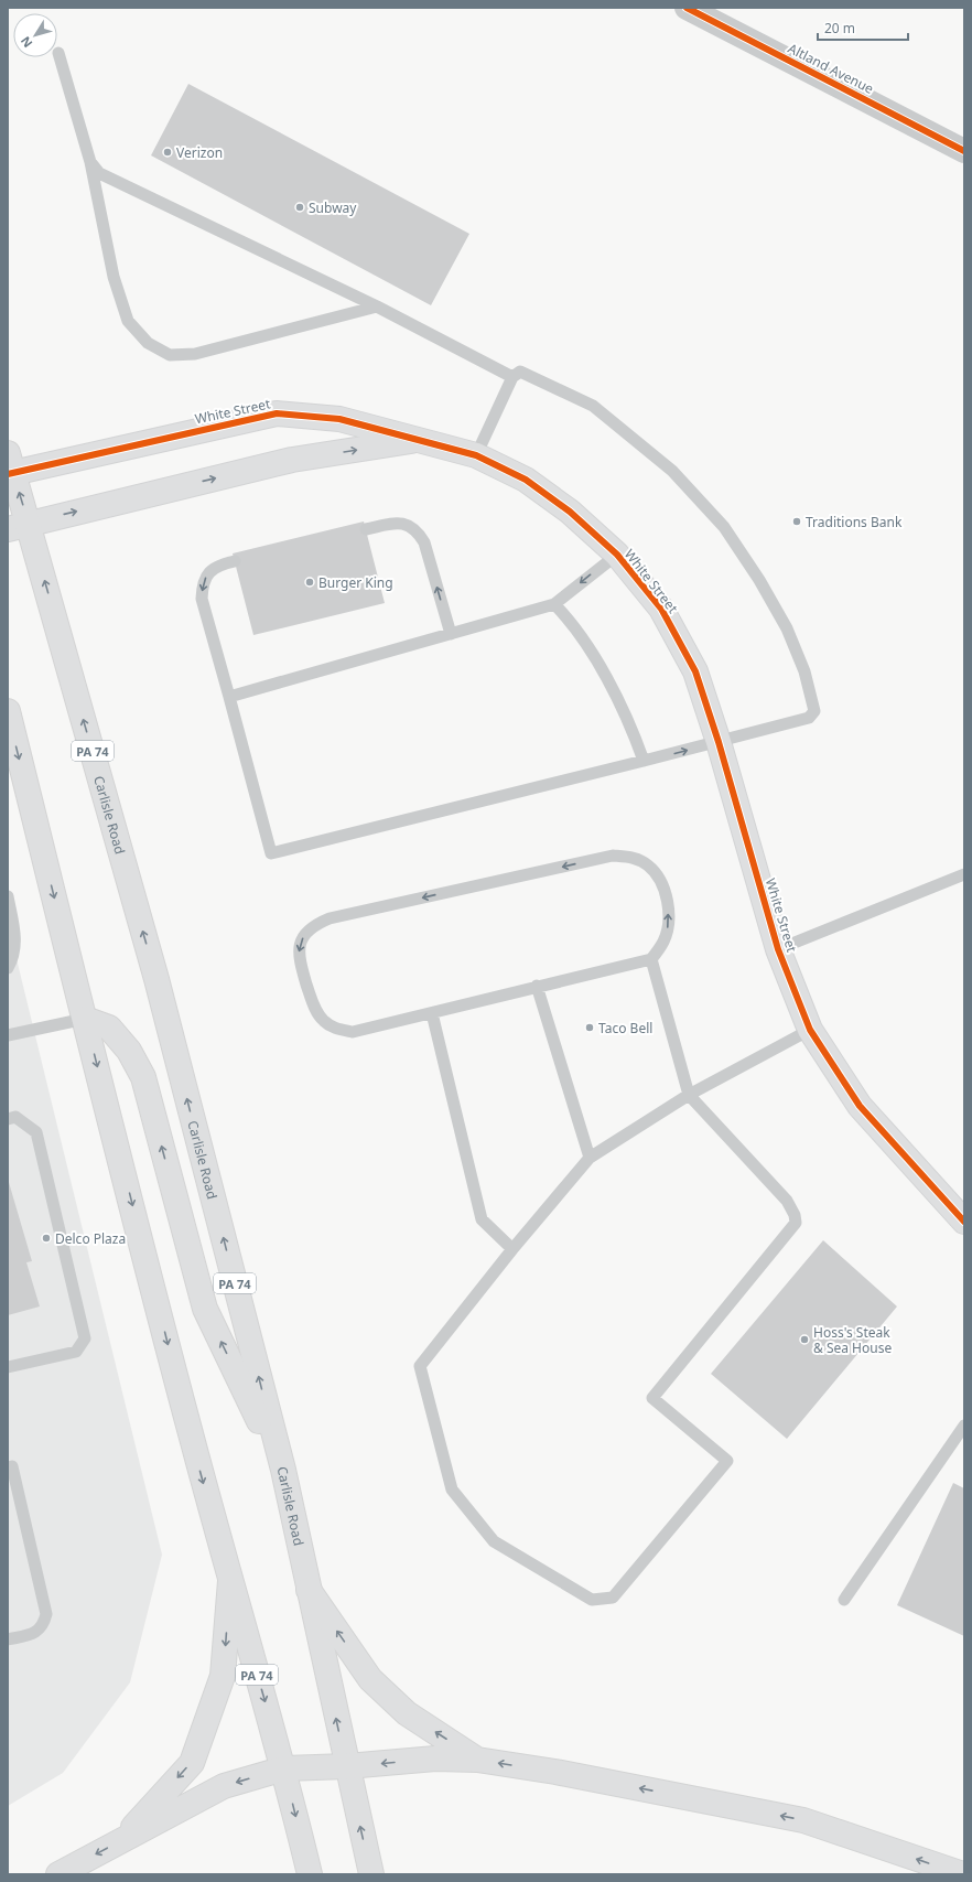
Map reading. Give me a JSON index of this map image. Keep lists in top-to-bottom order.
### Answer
{
  "streets": {
    "main road": ["White Street", "PA 74", "Carlisle Road"],
    "street": ["Altland Avenue"]
  },
  "crossings": [
    ["White Street", "Carlisle Road"]
  ],
  "places": [
    "Verizon",
    "Subway",
    "Traditions Bank",
    "Burger King",
    "Taco Bell",
    "Delco Plaza",
    "Hoss's Steak & Sea House"
  ],
  "scale_bar": "20 m",
  "north": "bottom left"
}
